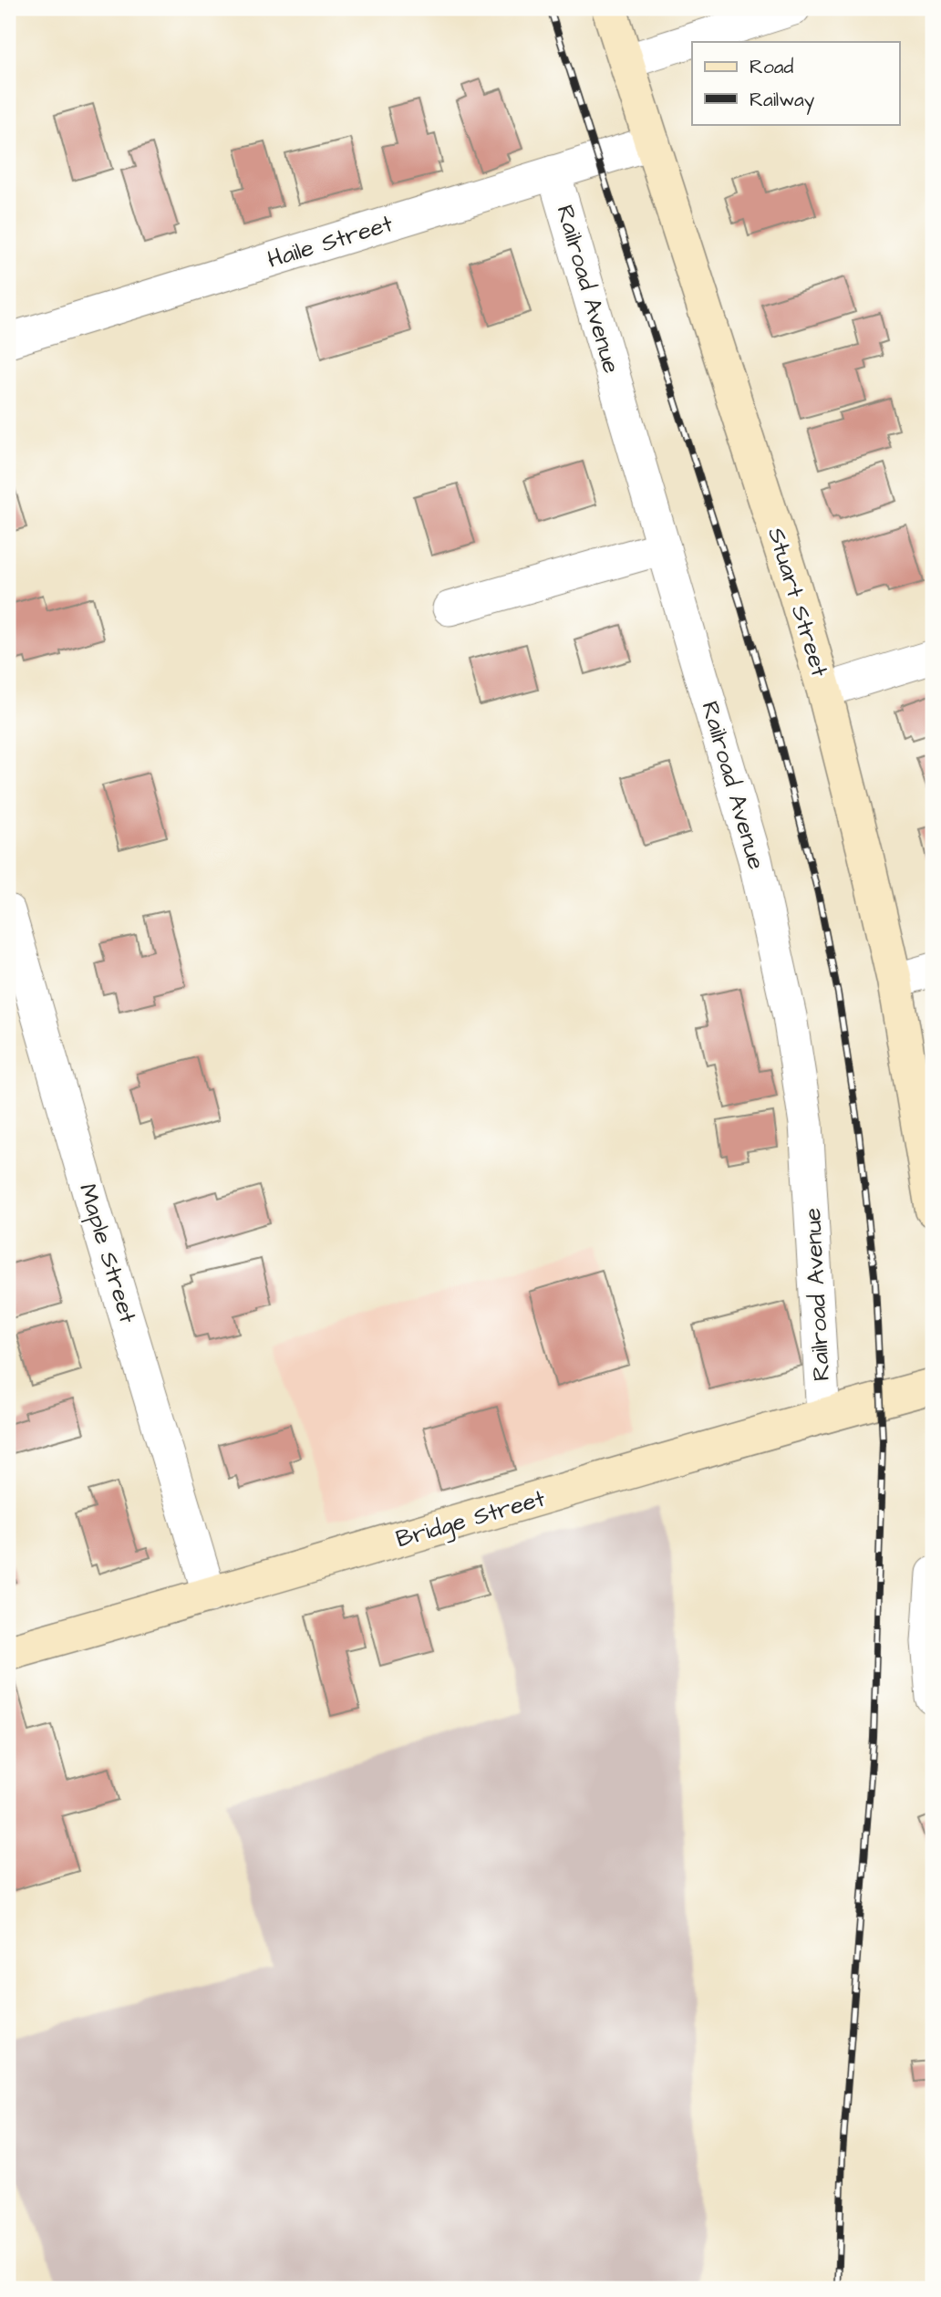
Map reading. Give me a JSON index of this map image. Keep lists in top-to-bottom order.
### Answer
{
  "streets": {
    "street": [
      "Haile Street",
      "Railroad Avenue",
      "Stuart Street",
      "Maple Street",
      "Bridge Street"
    ]
  },
  "crossings": [
    ["Haile Street", "Railroad Avenue"],
    ["Haile Street", "Stuart Street"],
    ["Railroad Avenue", "Bridge Street"],
    ["Maple Street", "Bridge Street"]
  ],
  "legend": ["Road", "Railway"]
}
